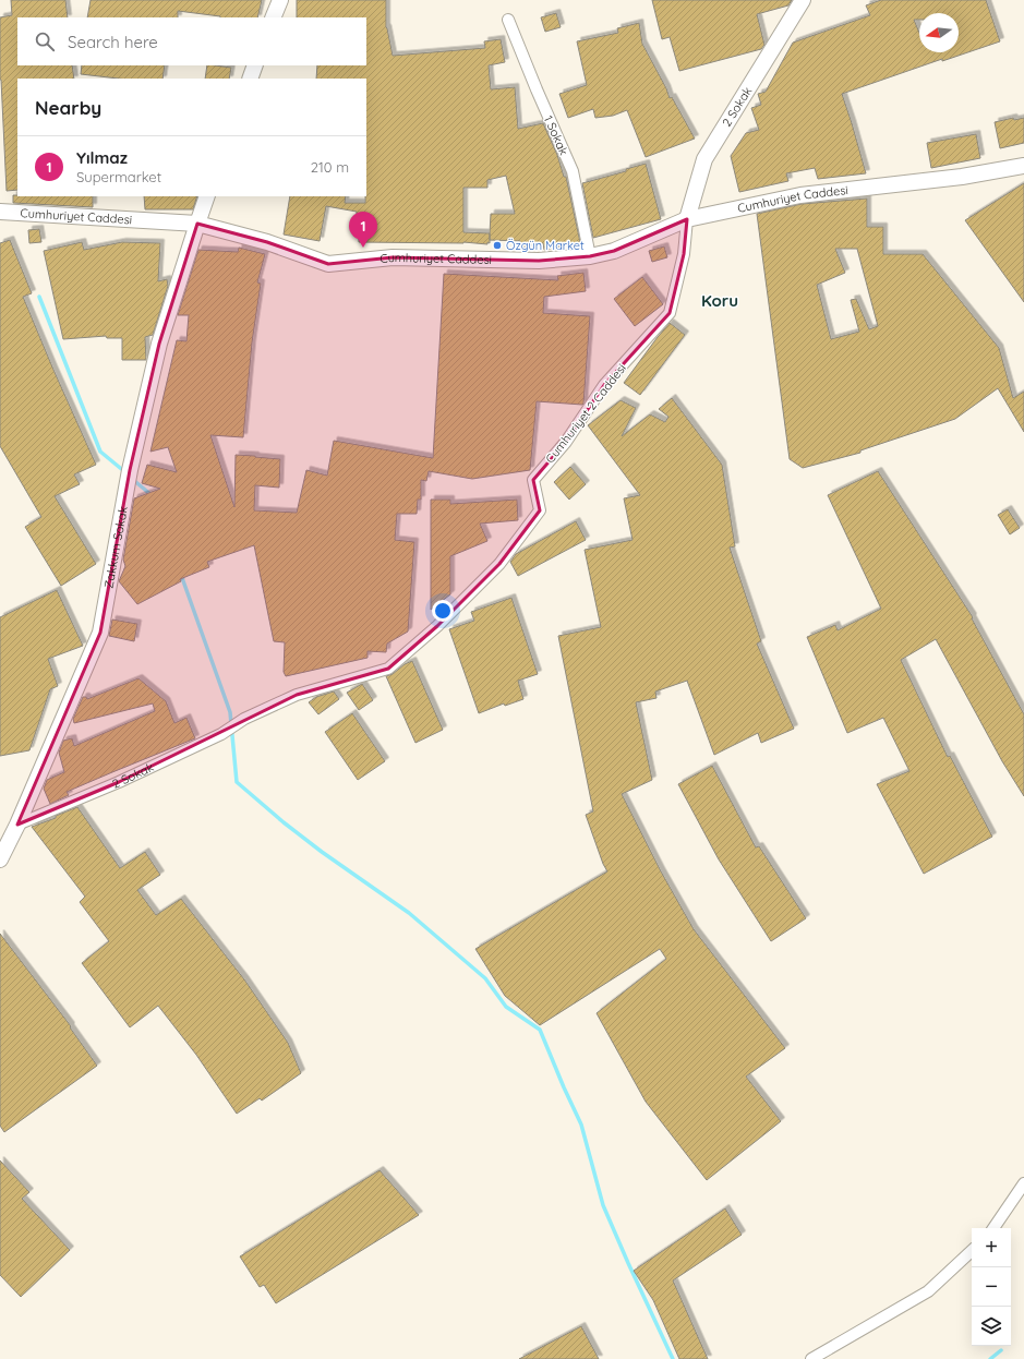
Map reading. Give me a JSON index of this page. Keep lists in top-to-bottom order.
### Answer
{
  "streets": {
    "street": [
      "2 Sokak",
      "1 Sokak",
      "Cumhuriyet Caddesi",
      "Cumhuriyet 2 Caddesi",
      "Zakkum Sokak"
    ]
  },
  "crossings": [
    ["2 Sokak", "Cumhuriyet Caddesi"],
    ["2 Sokak", "Cumhuriyet 2 Caddesi"],
    ["2 Sokak", "Zakkum Sokak"],
    ["1 Sokak", "Cumhuriyet Caddesi"],
    ["Cumhuriyet Caddesi", "Cumhuriyet 2 Caddesi"],
    ["Cumhuriyet Caddesi", "Zakkum Sokak"]
  ],
  "districts": ["Koru"],
  "places": ["Özgün Market"],
  "north": "left",
  "page": {
    "search": "Search here",
    "heading": "Nearby",
    "list": [
      {
        "mark": "1",
        "name": "Yılmaz",
        "note": "Supermarket",
        "value": "210 m"
      }
    ],
    "pins": "1",
    "map_buttons": ["+", "−"]
  }
}
